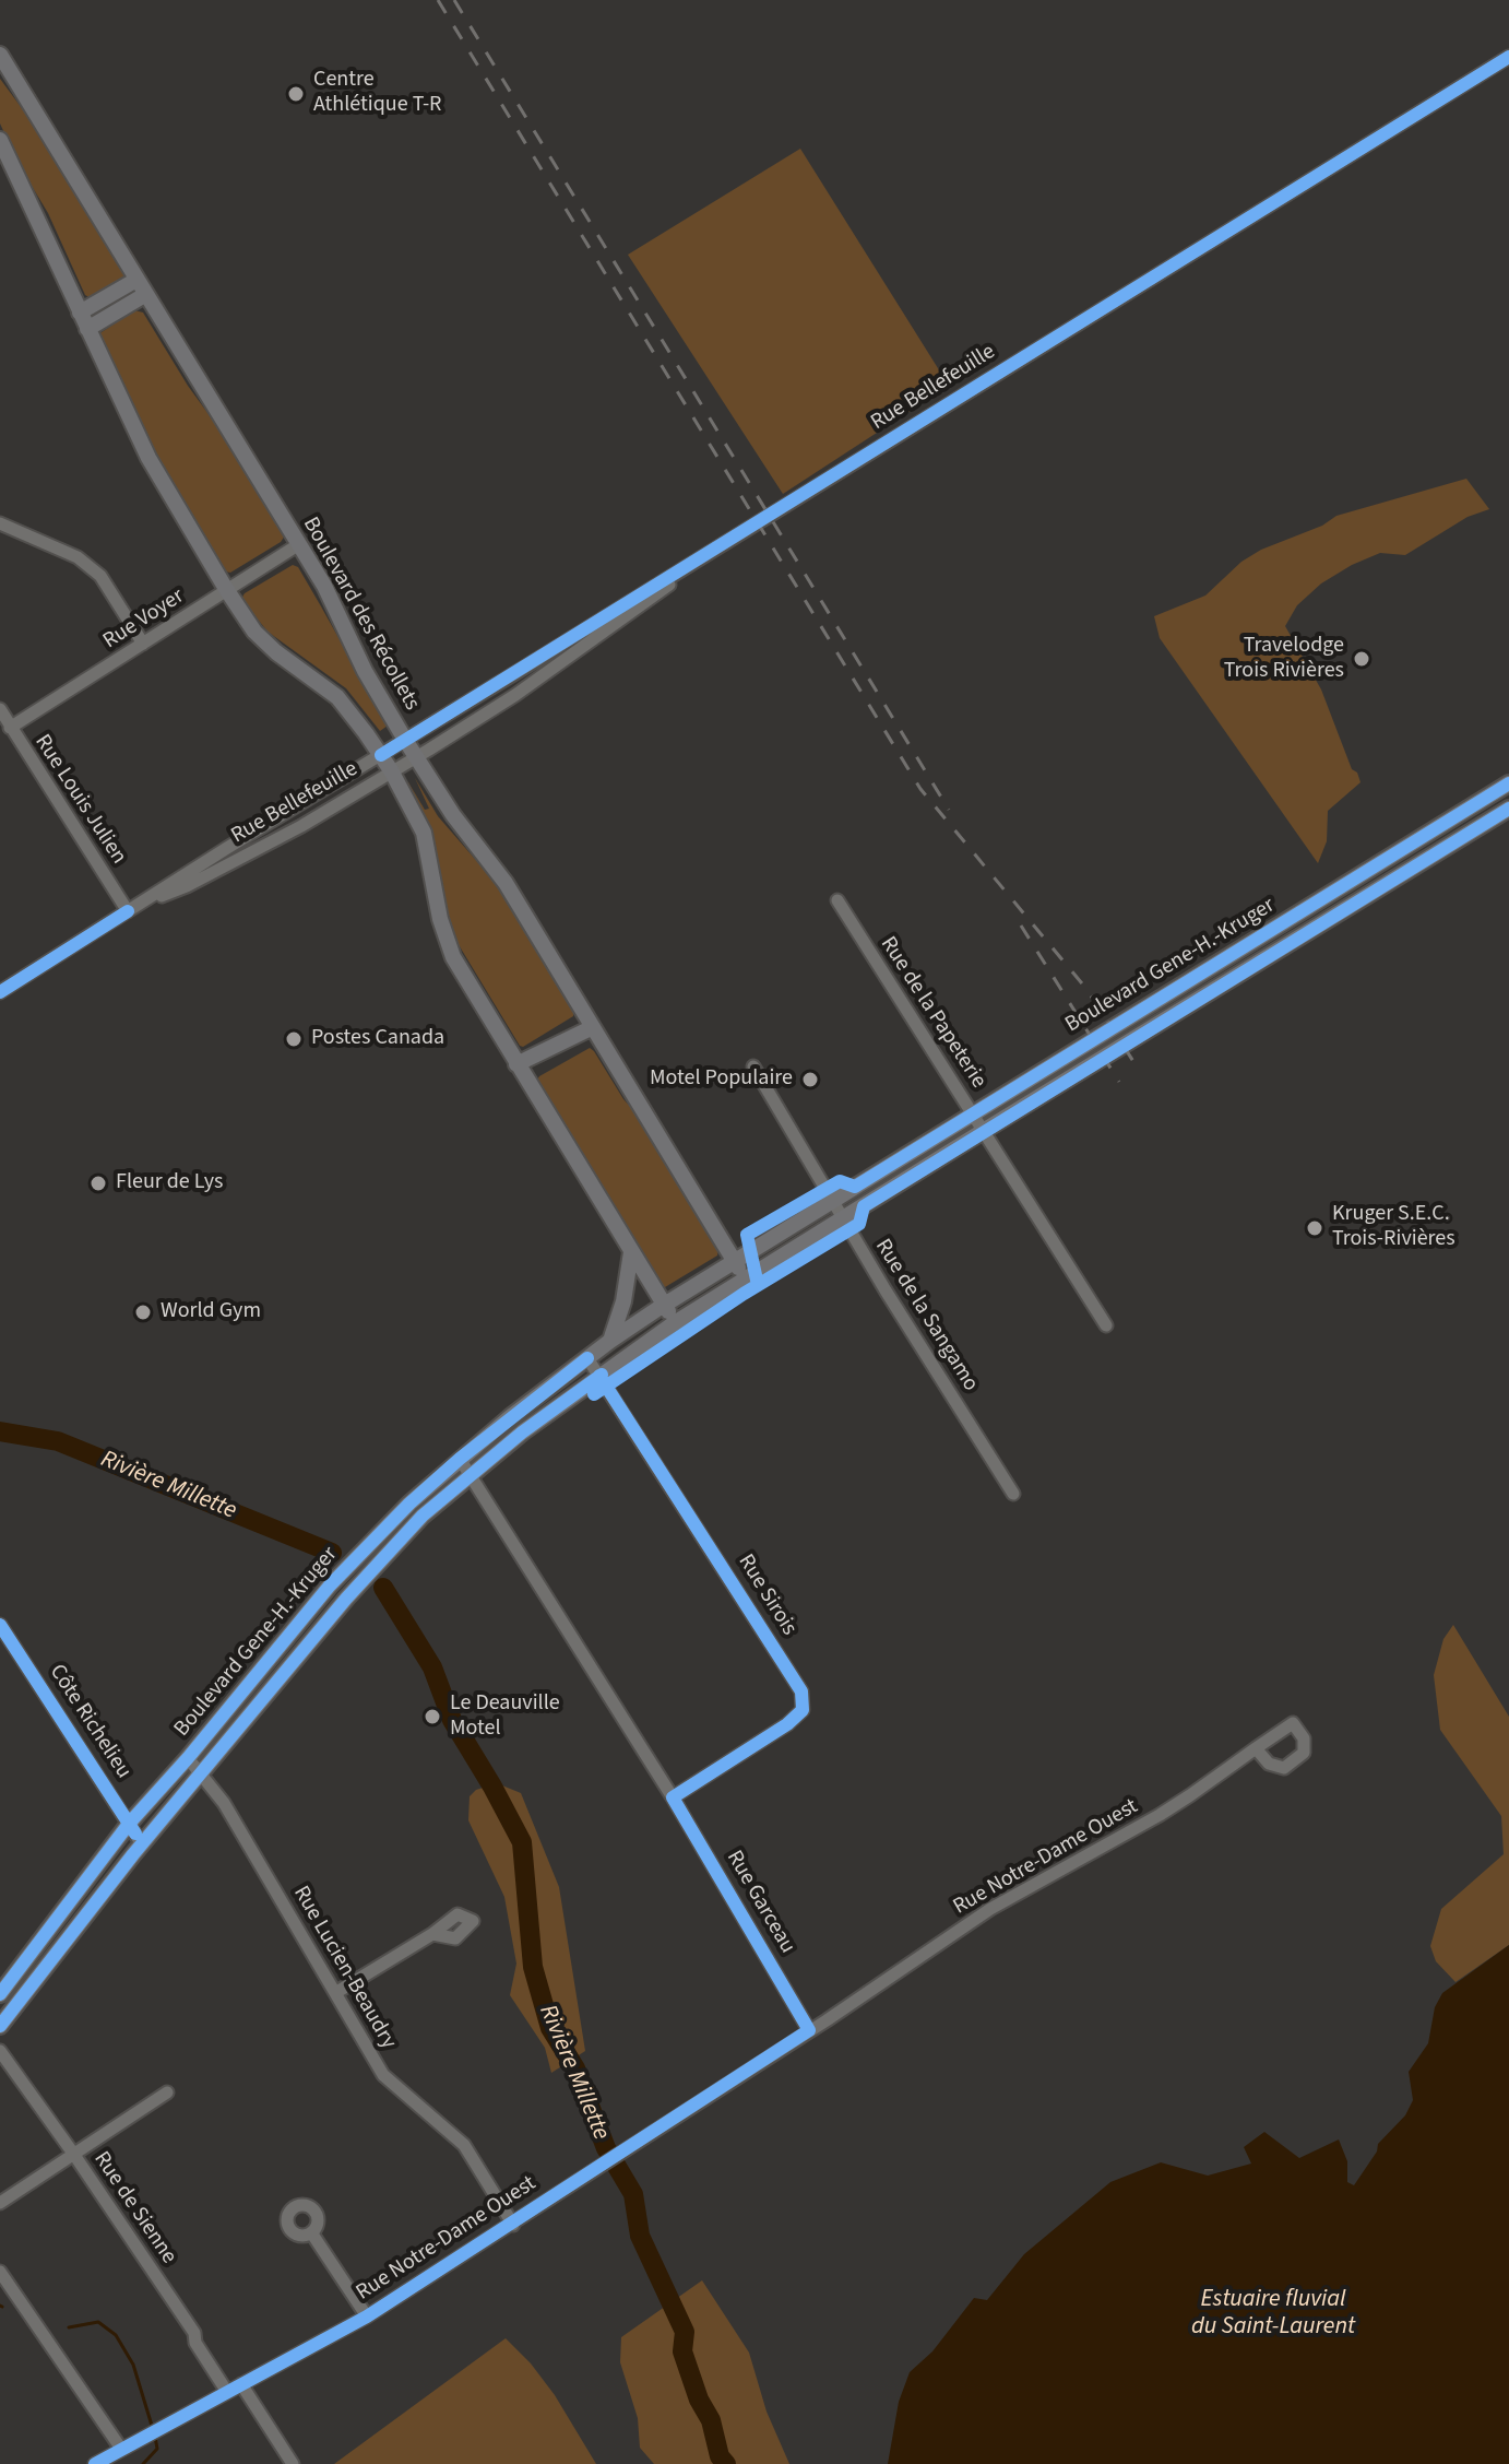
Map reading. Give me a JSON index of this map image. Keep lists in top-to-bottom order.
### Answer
{
  "streets": {
    "main road": ["Boulevard des Récollets", "Boulevard Gene-H.-Kruger"],
    "street": [
      "Rue Bellefeuille",
      "Rue Voyer",
      "Rue Louis Julien",
      "Rue de la Papeterie",
      "Rue de la Sangamo",
      "Rue Sirois",
      "Côte Richelieu",
      "Rue Notre-Dame Ouest",
      "Rue Garceau",
      "Rue Lucien-Beaudry",
      "Rue de Sienne"
    ]
  },
  "crossings": [
    ["Rue Bellefeuille", "Boulevard des Récollets"],
    ["Rue Bellefeuille", "Rue Louis Julien"],
    ["Boulevard des Récollets", "Rue Voyer"],
    ["Boulevard des Récollets", "Boulevard Gene-H.-Kruger"],
    ["Rue Voyer", "Rue Louis Julien"],
    ["Boulevard Gene-H.-Kruger", "Rue de la Papeterie"],
    ["Boulevard Gene-H.-Kruger", "Rue de la Sangamo"],
    ["Boulevard Gene-H.-Kruger", "Rue Sirois"],
    ["Boulevard Gene-H.-Kruger", "Côte Richelieu"],
    ["Boulevard Gene-H.-Kruger", "Rue Garceau"],
    ["Boulevard Gene-H.-Kruger", "Rue Lucien-Beaudry"],
    ["Rue Sirois", "Rue Garceau"],
    ["Rue Notre-Dame Ouest", "Rue Garceau"],
    ["Rue Notre-Dame Ouest", "Rue Lucien-Beaudry"],
    ["Rue Notre-Dame Ouest", "Rue de Sienne"]
  ],
  "water": ["Rivière Millette", "Estuaire fluvial du Saint-Laurent"],
  "places": [
    "Centre Athlétique T-R",
    "Travelodge Trois Rivières",
    "Postes Canada",
    "Motel Populaire",
    "Fleur de Lys",
    "Kruger S.E.C. Trois-Rivières",
    "World Gym",
    "Le Deauville Motel"
  ]
}
